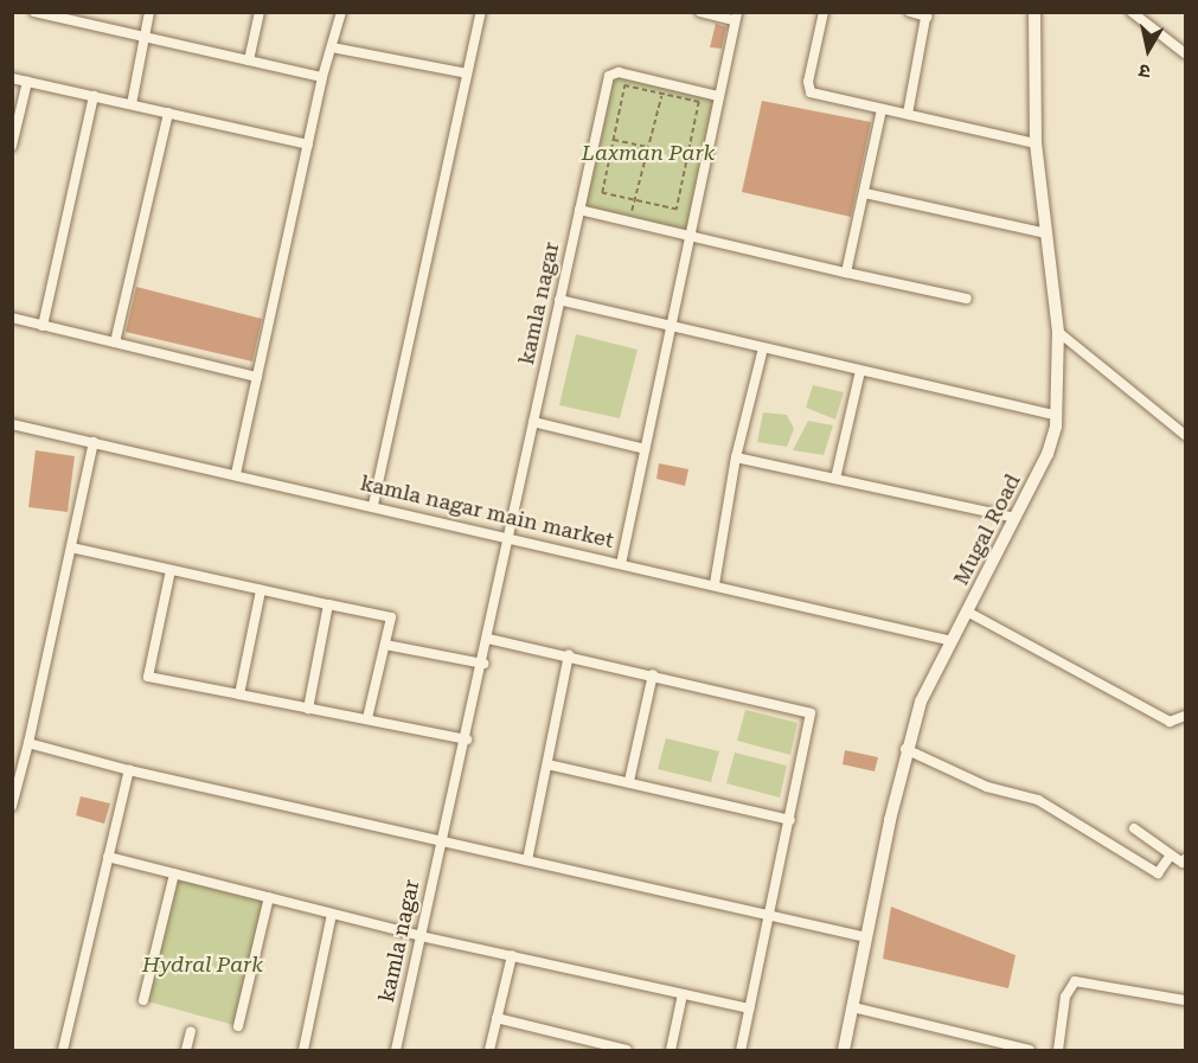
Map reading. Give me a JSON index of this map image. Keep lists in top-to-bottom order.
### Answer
{
  "streets": {
    "street": ["kamla nagar", "kamla nagar main market", "Mugal Road"]
  },
  "crossings": [
    ["kamla nagar", "kamla nagar main market"],
    ["kamla nagar main market", "Mugal Road"]
  ],
  "parks": ["Laxman Park", "Hydral Park"],
  "north": "bottom"
}
